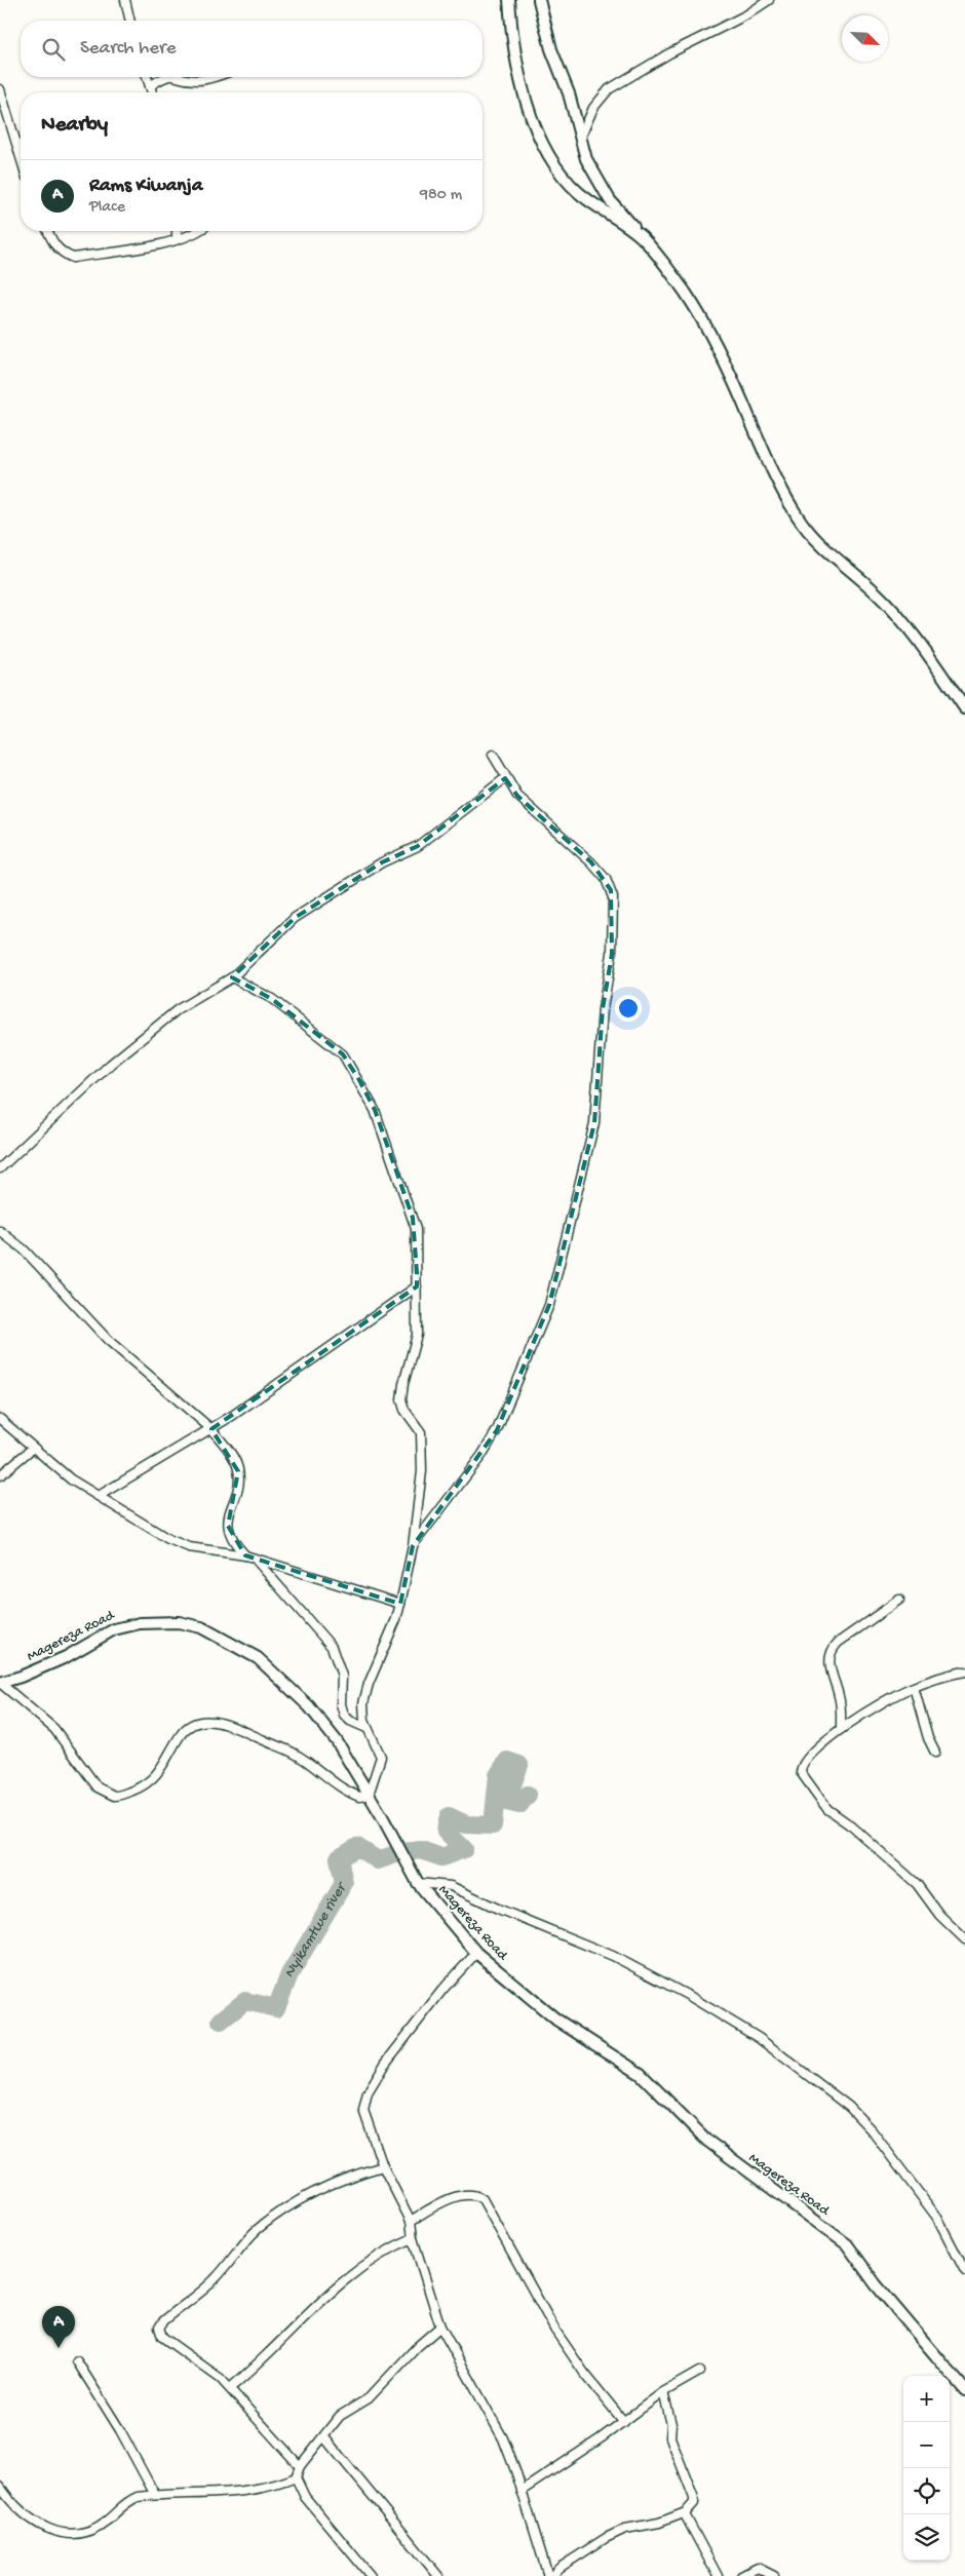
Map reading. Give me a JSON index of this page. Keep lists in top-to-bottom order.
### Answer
{
  "streets": {
    "street": ["Magereza Road"]
  },
  "water": ["Nyikamtwe river"],
  "north": "bottom right",
  "page": {
    "search": "Search here",
    "heading": "Nearby",
    "list": [
      {
        "mark": "A",
        "name": "Rams Kiwanja",
        "note": "Place",
        "value": "980 m"
      }
    ],
    "pins": "A",
    "map_buttons": ["+", "−"]
  }
}
